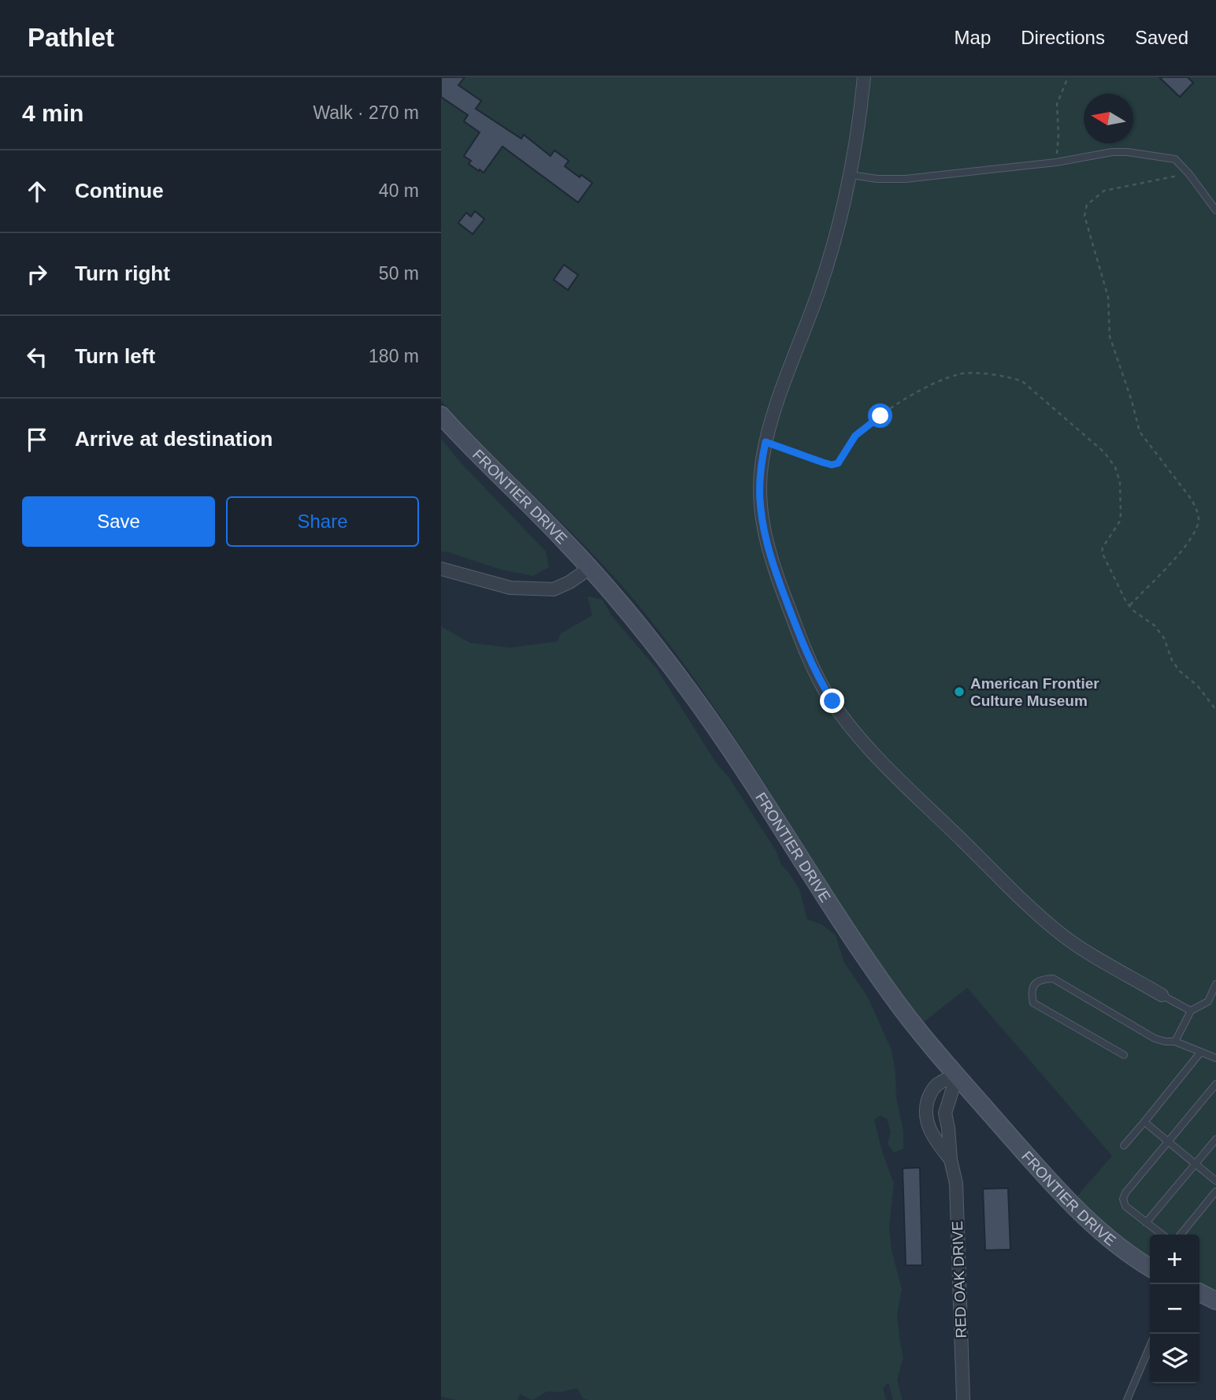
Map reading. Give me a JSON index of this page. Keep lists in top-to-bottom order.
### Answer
{
  "streets": {
    "street": ["FRONTIER DRIVE", "RED OAK DRIVE"]
  },
  "crossings": [
    ["FRONTIER DRIVE", "RED OAK DRIVE"]
  ],
  "places": ["American Frontier Culture Museum"],
  "north": "left",
  "page": {
    "header": "Pathlet",
    "nav": ["Map", "Directions", "Saved"],
    "heading": ["4 min", "Walk · 270 m"],
    "list": [
      ["Continue", "40 m"],
      ["Turn right", "50 m"],
      ["Turn left", "180 m"],
      "Arrive at destination"
    ],
    "buttons": ["Save", "Share"],
    "map_buttons": ["+", "−"]
  }
}
